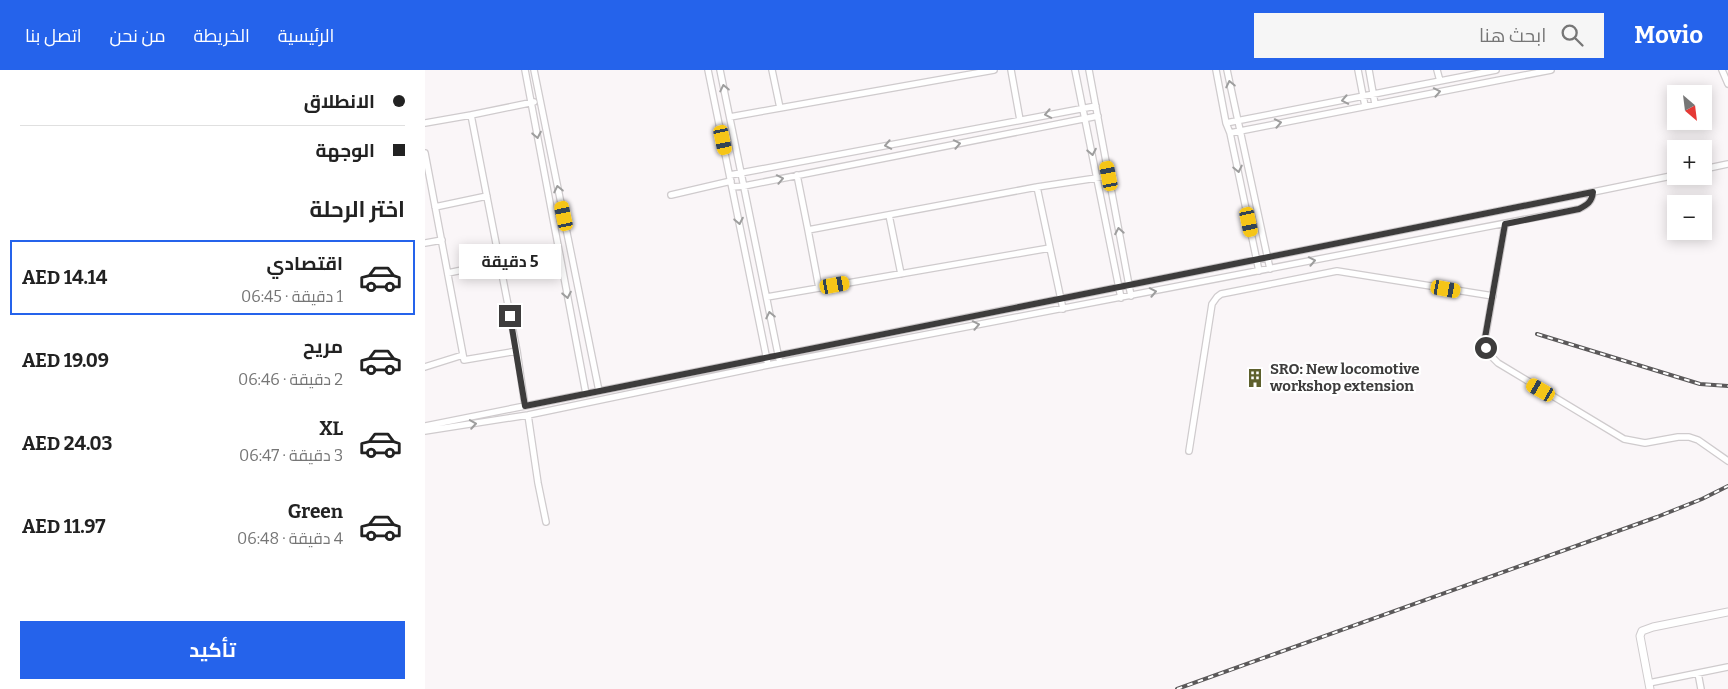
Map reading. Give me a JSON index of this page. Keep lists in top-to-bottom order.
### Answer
{
  "places": {
    "building": ["SRO: New locomotive workshop extension"]
  },
  "north": "bottom right",
  "page": {
    "header": "Movio",
    "search": "ابحث هنا",
    "nav": [
      "الرئيسية",
      "الخريطة",
      "من نحن",
      "اتصل بنا"
    ],
    "banner": ["الانطلاق", "الوجهة"],
    "map_buttons": ["+", "−"],
    "heading": "اختر الرحلة",
    "list": [
      {
        "name": "اقتصادي",
        "note": "1 دقيقة · 06:45",
        "value": "AED 14.14"
      },
      {
        "name": "مريح",
        "note": "2 دقيقة · 06:46",
        "value": "AED 19.09"
      },
      {
        "name": "XL",
        "note": "3 دقيقة · 06:47",
        "value": "AED 24.03"
      },
      {
        "name": "Green",
        "note": "4 دقيقة · 06:48",
        "value": "AED 11.97"
      }
    ],
    "bubble": "5 دقيقة",
    "buttons": "تأكيد"
  }
}
